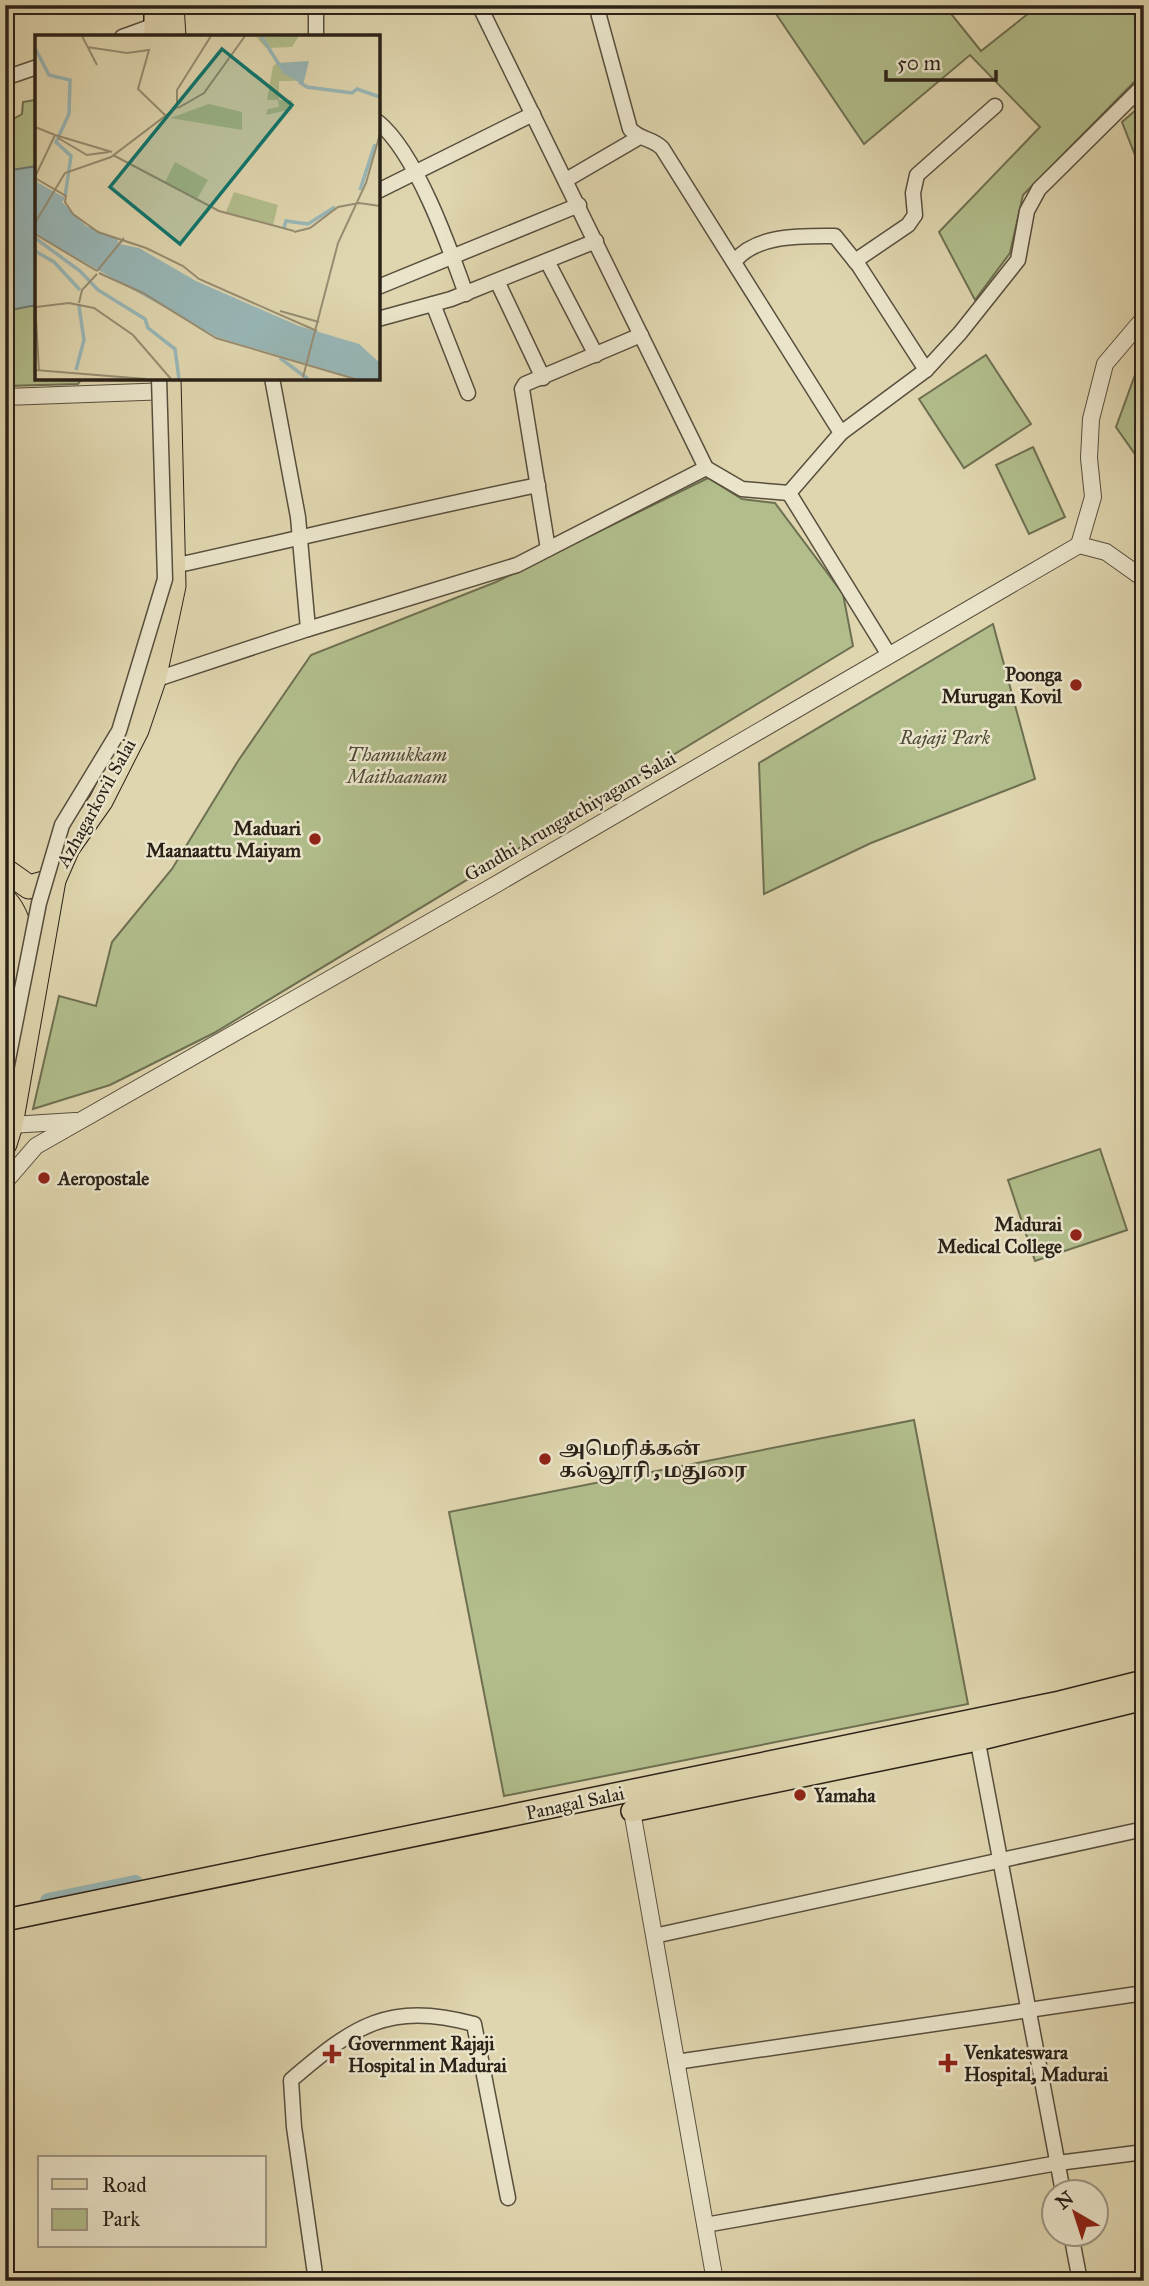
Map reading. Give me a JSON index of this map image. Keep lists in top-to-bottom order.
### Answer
{
  "streets": {
    "highway": ["Azhagarkovil Salai"],
    "main road": ["Panagal Salai"],
    "street": ["Gandhi Arungatchiyagam Salai"]
  },
  "crossings": [
    ["Azhagarkovil Salai", "Gandhi Arungatchiyagam Salai"]
  ],
  "parks": ["Rajaji Park", "Thamukkam Maithaanam"],
  "places": {
    "other": [
      "Poonga Murugan Kovil",
      "Maduari Maanaattu Maiyam",
      "Aeropostale",
      "Madurai Medical College",
      "அமெரிக்கன் கல்லூரி , மதுரை",
      "Yamaha"
    ],
    "health": ["Government Rajaji Hospital in Madurai", "Venkateswara Hospital, Madurai"]
  },
  "legend": ["Road", "Park"],
  "scale_bar": "50 m",
  "north": "top left"
}
